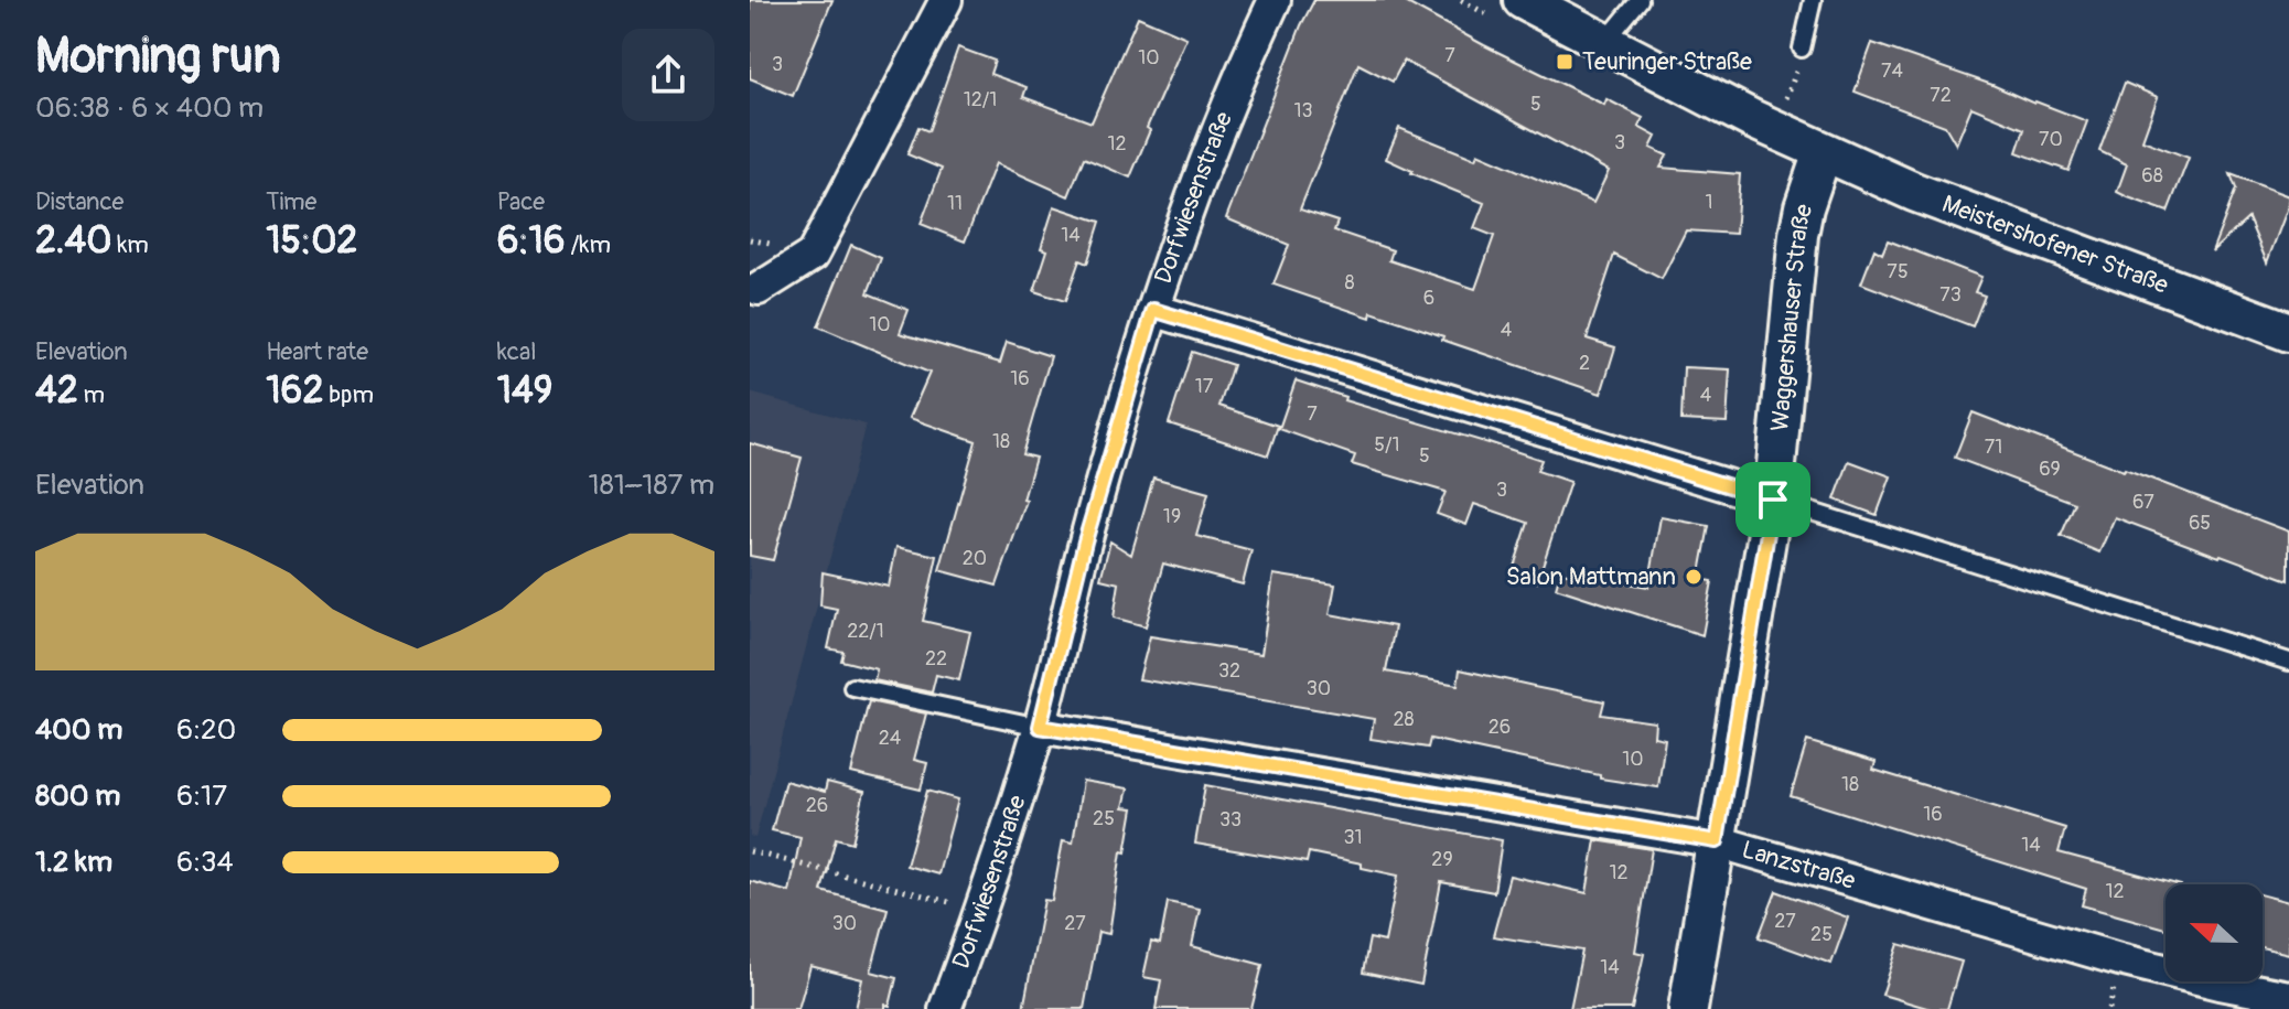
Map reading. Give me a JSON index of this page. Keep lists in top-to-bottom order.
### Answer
{
  "streets": {
    "street": [
      "Dorfwiesenstraße",
      "Meistershofener Straße",
      "Waggershauser Straße",
      "Lanzstraße"
    ]
  },
  "crossings": [
    ["Dorfwiesenstraße", "Lanzstraße"],
    ["Meistershofener Straße", "Waggershauser Straße"],
    ["Waggershauser Straße", "Lanzstraße"]
  ],
  "places": {
    "transit": ["Teuringer Straße"],
    "other": ["Salon Mattmann"]
  },
  "house_numbers": [
    "7",
    "10",
    "3",
    "74",
    "72",
    "12/1",
    "5",
    "13",
    "70",
    "3",
    "12",
    "68",
    "1",
    "11",
    "14",
    "75",
    "8",
    "73",
    "6",
    "10",
    "4",
    "2",
    "16",
    "17",
    "4",
    "7",
    "18",
    "5/1",
    "71",
    "5",
    "69",
    "3",
    "67",
    "19",
    "65",
    "20",
    "22/1",
    "22",
    "32",
    "30",
    "28",
    "26",
    "24",
    "10",
    "18",
    "26",
    "16",
    "25",
    "33",
    "31",
    "14",
    "29",
    "12",
    "12",
    "27",
    "30",
    "27",
    "25",
    "14"
  ],
  "north": "left",
  "page": {
    "heading": ["Morning run", "06:38 · 6 × 400 m"],
    "stats": [
      ["Distance", "2.40 km"],
      ["Time", "15:02"],
      ["Pace", "6:16 /km"],
      ["Elevation", "42 m"],
      ["Heart rate", "162 bpm"],
      ["kcal", "149"]
    ],
    "chart": ["Elevation", "181–187 m"],
    "list": [
      {
        "name": "400 m",
        "note": "6:20"
      },
      {
        "name": "800 m",
        "note": "6:17"
      },
      {
        "name": "1.2 km",
        "note": "6:34"
      }
    ]
  }
}
